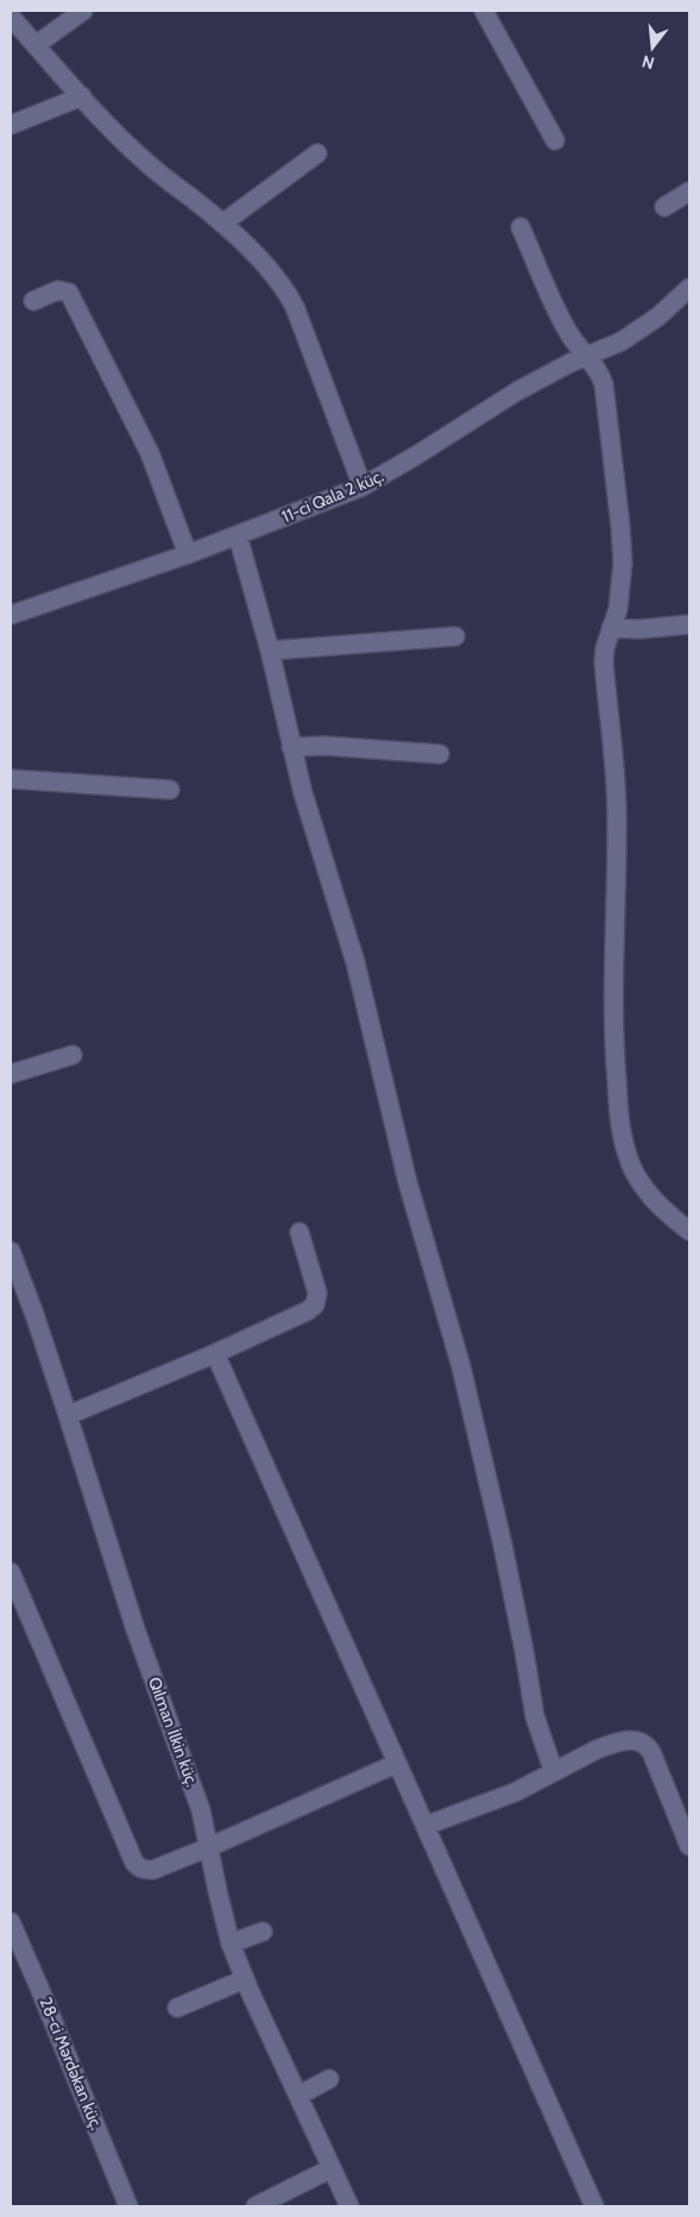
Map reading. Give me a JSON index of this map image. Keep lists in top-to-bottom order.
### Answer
{
  "streets": {
    "street": ["11-ci Qala 2 küç.", "Qılman İlkin küç.", "28-ci Mərdəkan küç."]
  },
  "north": "bottom"
}
